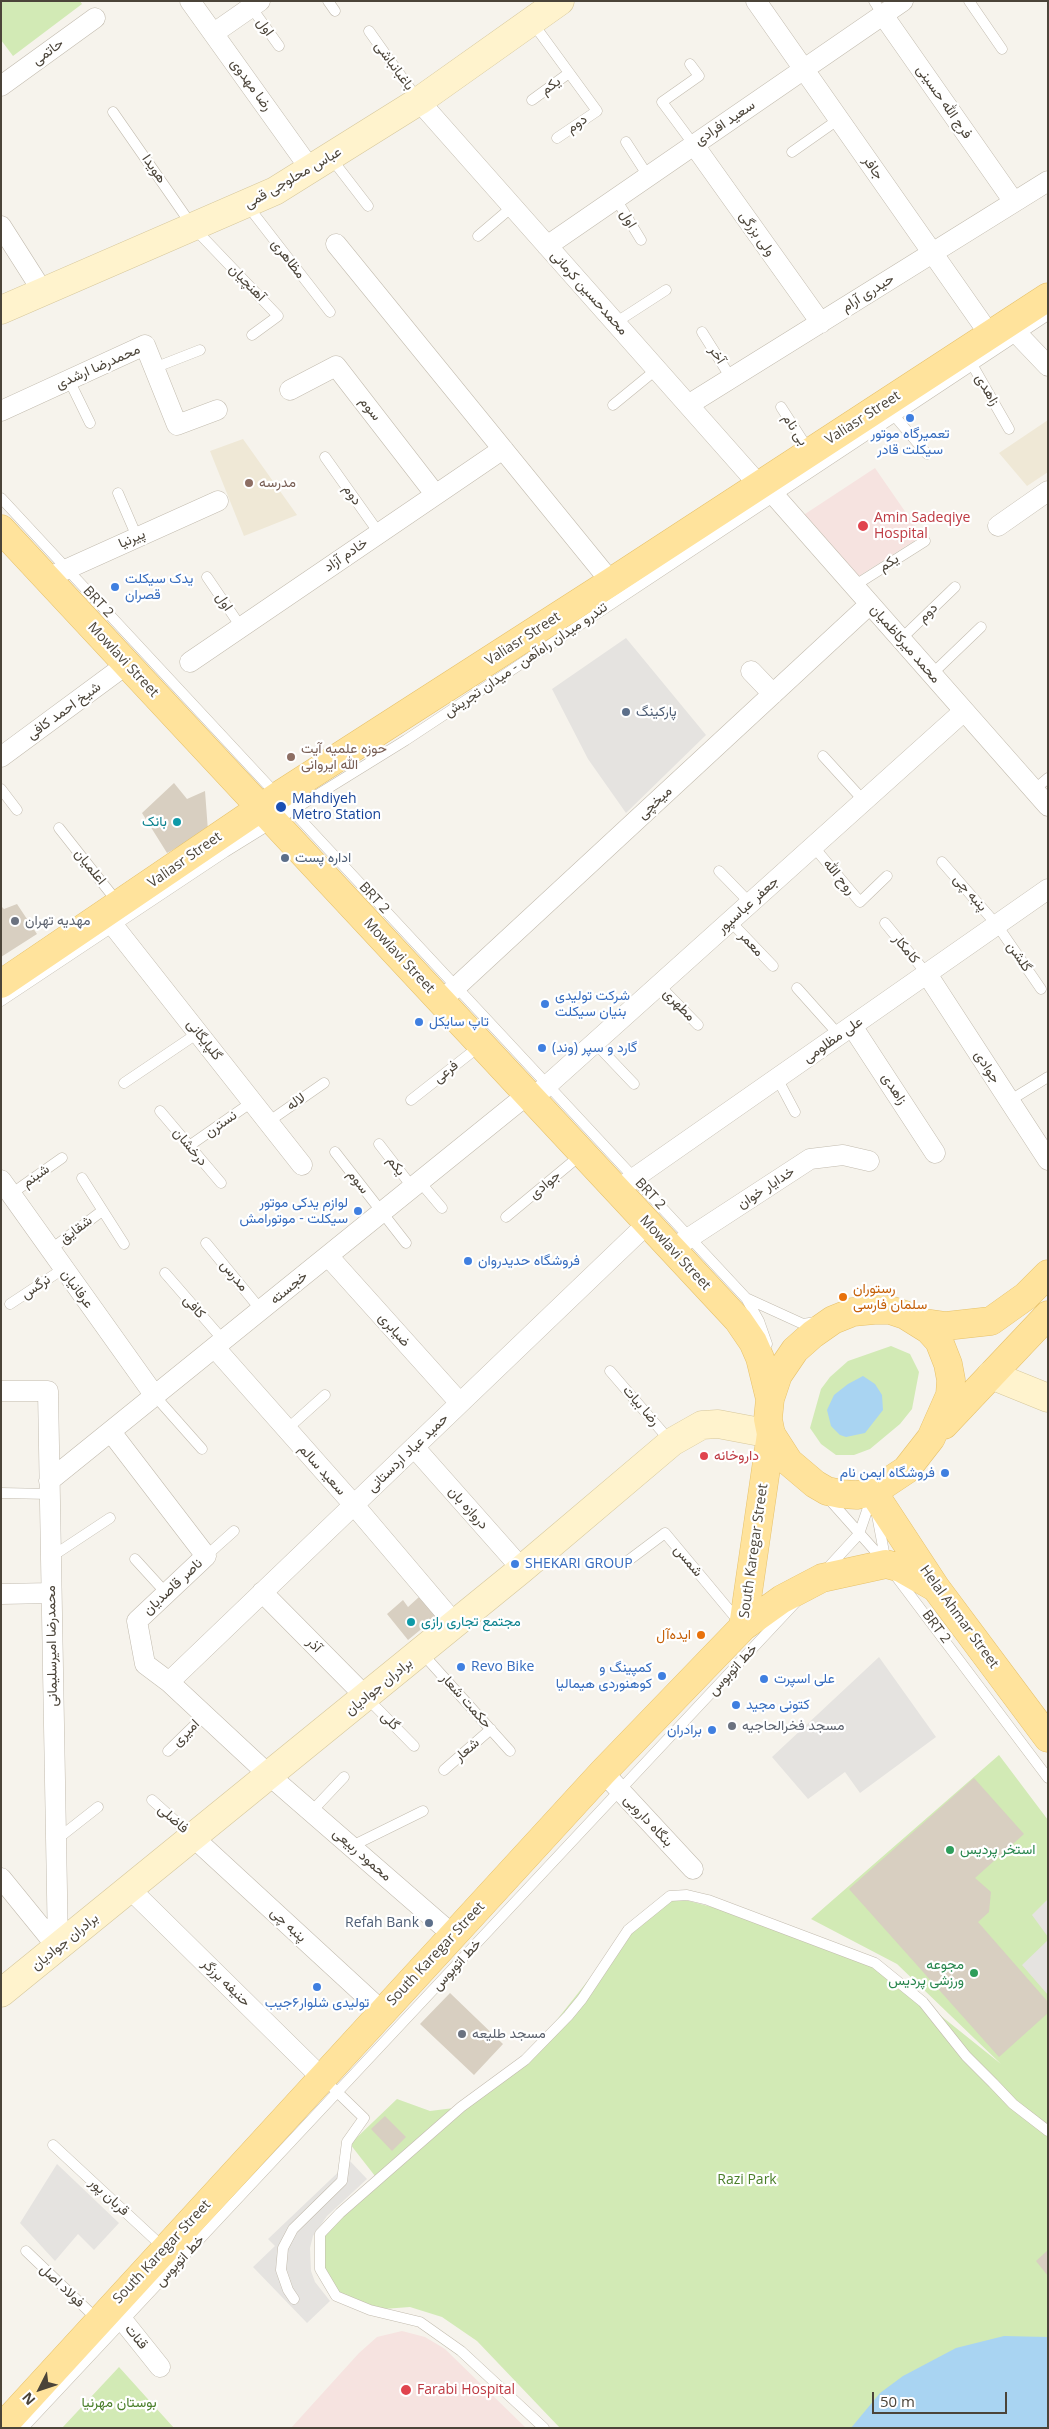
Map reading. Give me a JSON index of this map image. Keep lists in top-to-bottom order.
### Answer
{
  "streets": {
    "main road": [
      "Valiasr Street",
      "Mowlavi Street",
      "South Karegar Street",
      "Helal Ahmar Street"
    ],
    "street": [
      "حاتمی",
      "رضا مهدوی",
      "فرج الله حسینی",
      "سعید افرادی",
      "جافر",
      "عباس محلوجی قمی",
      "ولی بزرگی",
      "محمدحسین کرمانی",
      "حیدری آرام",
      "محمدرضا ارشدی",
      "زاهدی",
      "سوم",
      "پیرنیا",
      "خادم آزاد",
      "محمد میرکاظمیان",
      "شیخ احمد کافی",
      "میخچی",
      "پنبه چی",
      "جعفر عباسپور",
      "گلپایگانی",
      "علی مظلومی",
      "جوادی",
      "خدایار خوان",
      "خجسته",
      "عرفانیان",
      "ضیابری",
      "حمید عباد اردستانی",
      "سعید سالم",
      "دروازه بان",
      "ناصر قاصدیان",
      "آذر",
      "محمدرضا امیرسلیمانی",
      "برادران جوادیان",
      "بنگاه داروبی",
      "محمود ربیعی",
      "حنیفه برزگر",
      "قنات"
    ],
    "lane": [
      "اول",
      "باغبانباشی",
      "یکم",
      "دوم",
      "هویدا",
      "مظاهری",
      "آهنچیان",
      "آخر",
      "بی نام",
      "BRT 2",
      "تندرو میدان راه‌آهن - میدان تجریش",
      "اعلمیان",
      "روح الله",
      "معمر",
      "کامکار",
      "گلشن",
      "مطهری",
      "فرعی",
      "لاله",
      "نسترن",
      "درخشان",
      "شبنم",
      "شقایق",
      "مدرس",
      "نرگس",
      "کافی",
      "رضا بیات",
      "شمس",
      "خط اتوبوس",
      "حکمت شعار",
      "گلی",
      "امیری",
      "شعار",
      "فاضلی",
      "قربان پور",
      "فولاد اصل"
    ]
  },
  "crossings": [
    ["اول", "سعید افرادی"],
    ["اول", "خادم آزاد"],
    ["باغبانباشی", "عباس محلوجی قمی"],
    ["باغبانباشی", "محمدحسین کرمانی"],
    ["رضا مهدوی", "عباس محلوجی قمی"],
    ["یکم", "دوم"],
    ["یکم", "محمد میرکاظمیان"],
    ["یکم", "خجسته"],
    ["فرج الله حسینی", "سعید افرادی"],
    ["فرج الله حسینی", "حیدری آرام"],
    ["سعید افرادی", "جافر"],
    ["سعید افرادی", "ولی بزرگی"],
    ["سعید افرادی", "محمدحسین کرمانی"],
    ["دوم", "خادم آزاد"],
    ["دوم", "محمد میرکاظمیان"],
    ["جافر", "حیدری آرام"],
    ["جافر", "Valiasr Street"],
    ["هویدا", "عباس محلوجی قمی"],
    ["هویدا", "آهنچیان"],
    ["عباس محلوجی قمی", "مظاهری"],
    ["عباس محلوجی قمی", "آهنچیان"],
    ["عباس محلوجی قمی", "محمدحسین کرمانی"],
    ["ولی بزرگی", "حیدری آرام"],
    ["محمدحسین کرمانی", "حیدری آرام"],
    ["محمدحسین کرمانی", "Valiasr Street"],
    ["محمدحسین کرمانی", "محمد میرکاظمیان"],
    ["محمدحسین کرمانی", "تندرو میدان راه‌آهن - میدان تجریش"],
    ["حیدری آرام", "آخر"],
    ["زاهدی", "Valiasr Street"],
    ["زاهدی", "علی مظلومی"],
    ["سوم", "خادم آزاد"],
    ["سوم", "خجسته"],
    ["Valiasr Street", "بی نام"],
    ["Valiasr Street", "BRT 2"],
    ["Valiasr Street", "محمد میرکاظمیان"],
    ["Valiasr Street", "Mowlavi Street"],
    ["Valiasr Street", "تندرو میدان راه‌آهن - میدان تجریش"],
    ["Valiasr Street", "اعلمیان"],
    ["Valiasr Street", "گلپایگانی"],
    ["پیرنیا", "BRT 2"],
    ["پیرنیا", "Mowlavi Street"],
    ["BRT 2", "Mowlavi Street"],
    ["BRT 2", "تندرو میدان راه‌آهن - میدان تجریش"],
    ["BRT 2", "میخچی"],
    ["BRT 2", "جعفر عباسپور"],
    ["BRT 2", "علی مظلومی"],
    ["BRT 2", "خدایار خوان"],
    ["BRT 2", "خجسته"],
    ["BRT 2", "خط اتوبوس"],
    ["محمد میرکاظمیان", "تندرو میدان راه‌آهن - میدان تجریش"],
    ["محمد میرکاظمیان", "میخچی"],
    ["محمد میرکاظمیان", "جعفر عباسپور"],
    ["Mowlavi Street", "تندرو میدان راه‌آهن - میدان تجریش"],
    ["Mowlavi Street", "شیخ احمد کافی"],
    ["Mowlavi Street", "میخچی"],
    ["Mowlavi Street", "جعفر عباسپور"],
    ["Mowlavi Street", "علی مظلومی"],
    ["Mowlavi Street", "جوادی"],
    ["Mowlavi Street", "فرعی"],
    ["Mowlavi Street", "خدایار خوان"],
    ["Mowlavi Street", "خجسته"],
    ["Mowlavi Street", "حمید عباد اردستانی"],
    ["Mowlavi Street", "South Karegar Street"],
    ["اعلمیان", "گلپایگانی"],
    ["روح الله", "جعفر عباسپور"],
    ["پنبه چی", "گلشن"],
    ["پنبه چی", "علی مظلومی"],
    ["پنبه چی", "South Karegar Street"],
    ["پنبه چی", "برادران جوادیان"],
    ["پنبه چی", "فاضلی"],
    ["جعفر عباسپور", "معمر"],
    ["جعفر عباسپور", "مطهری"],
    ["جعفر عباسپور", "خجسته"],
    ["کامکار", "علی مظلومی"],
    ["کامکار", "جوادی"],
    ["گلشن", "علی مظلومی"],
    ["گلپایگانی", "لاله"],
    ["گلپایگانی", "نسترن"],
    ["علی مظلومی", "جوادی"],
    ["نسترن", "درخشان"],
    ["شبنم", "عرفانیان"],
    ["شقایق", "عرفانیان"],
    ["مدرس", "خجسته"],
    ["نرگس", "عرفانیان"],
    ["خجسته", "عرفانیان"],
    ["خجسته", "کافی"],
    ["خجسته", "ضیابری"],
    ["خجسته", "سعید سالم"],
    ["خجسته", "ناصر قاصدیان"],
    ["خجسته", "محمدرضا امیرسلیمانی"],
    ["کافی", "سعید سالم"],
    ["ضیابری", "حمید عباد اردستانی"],
    ["رضا بیات", "برادران جوادیان"],
    ["حمید عباد اردستانی", "سعید سالم"],
    ["حمید عباد اردستانی", "دروازه بان"],
    ["حمید عباد اردستانی", "ناصر قاصدیان"],
    ["حمید عباد اردستانی", "آذر"],
    ["سعید سالم", "برادران جوادیان"],
    ["دروازه بان", "برادران جوادیان"],
    ["South Karegar Street", "شمس"],
    ["South Karegar Street", "برادران جوادیان"],
    ["South Karegar Street", "بنگاه داروبی"],
    ["South Karegar Street", "محمود ربیعی"],
    ["South Karegar Street", "حنیفه برزگر"],
    ["South Karegar Street", "قربان پور"],
    ["South Karegar Street", "فولاد اصل"],
    ["South Karegar Street", "قنات"],
    ["ناصر قاصدیان", "برادران جوادیان"],
    ["ناصر قاصدیان", "امیری"],
    ["ناصر قاصدیان", "محمود ربیعی"],
    ["Helal Ahmar Street", "خط اتوبوس"],
    ["آذر", "برادران جوادیان"],
    ["آذر", "گلی"],
    ["محمدرضا امیرسلیمانی", "برادران جوادیان"],
    ["برادران جوادیان", "حکمت شعار"],
    ["برادران جوادیان", "گلی"],
    ["برادران جوادیان", "فاضلی"],
    ["برادران جوادیان", "محمود ربیعی"],
    ["برادران جوادیان", "حنیفه برزگر"],
    ["حکمت شعار", "شعار"],
    ["فولاد اصل", "قنات"]
  ],
  "parks": ["Razi Park", "بوستان مهرنیا"],
  "places": [
    "تعمیرگاه موتور سیکلت قادر",
    "مدرسه",
    "Amin Sadeqiye Hospital",
    "یدک سیکلت قصران",
    "پارکینگ",
    "حوزه علمیه آیت‌ الله ایروانی",
    "Mahdiyeh Metro Station",
    "بانک",
    "اداره پست",
    "مهدیه تهران",
    "شرکت تولیدی بنیان سیکلت",
    "تاپ سایکل",
    "گارد و سپر (وند)",
    "لوازم یدکی موتور سیکلت - موتورامش",
    "فروشگاه حدیدروان",
    "رستوران سلمان فارسی",
    "داروخانه",
    "فروشگاه ایمن نام",
    "SHEKARI GROUP",
    "مجتمع تجاری رازی",
    "ایده‌آل",
    "Revo Bike",
    "کمپینگ و کوهنوردی هیمالیا",
    "علی اسپرت",
    "کتونی مجید",
    "مسجد فخرالحاجیه",
    "برادران",
    "استخر پردیس",
    "Refah Bank",
    "مجوعه ورزشی پردیس",
    "تولیدی شلوار۶جیب",
    "مسجد طلیعه",
    "Farabi Hospital"
  ],
  "scale_bar": "50 m",
  "north": "bottom left"
}
